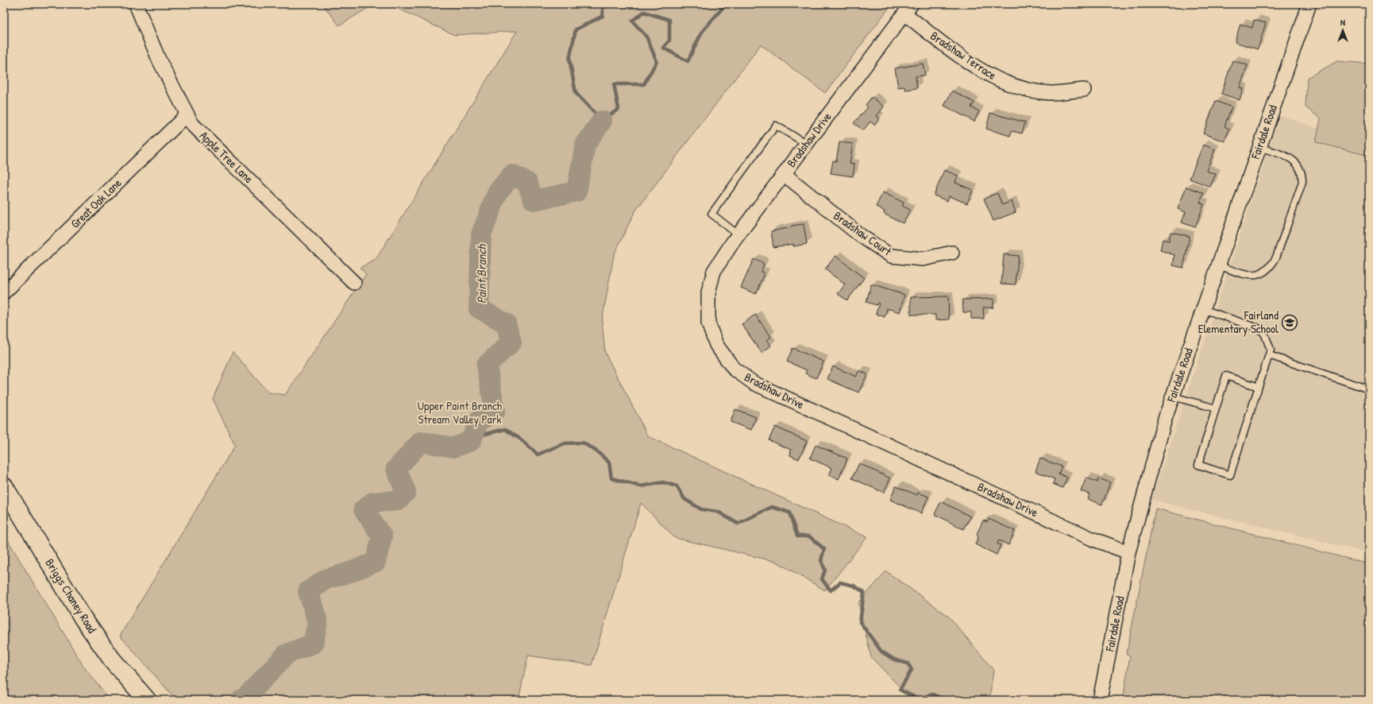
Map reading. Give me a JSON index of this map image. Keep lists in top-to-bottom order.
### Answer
{
  "streets": {
    "main road": ["Briggs Chaney Road"],
    "street": [
      "Bradshaw Terrace",
      "Fairdale Road",
      "Bradshaw Drive",
      "Apple Tree Lane",
      "Great Oak Lane",
      "Bradshaw Court"
    ]
  },
  "crossings": [
    ["Bradshaw Terrace", "Bradshaw Drive"],
    ["Fairdale Road", "Bradshaw Drive"],
    ["Bradshaw Drive", "Bradshaw Court"],
    ["Apple Tree Lane", "Great Oak Lane"]
  ],
  "water": ["Paint Branch"],
  "parks": ["Upper Paint Branch Stream Valley Park"],
  "places": {
    "school or university": ["Fairland Elementary School"]
  },
  "north": "top"
}
